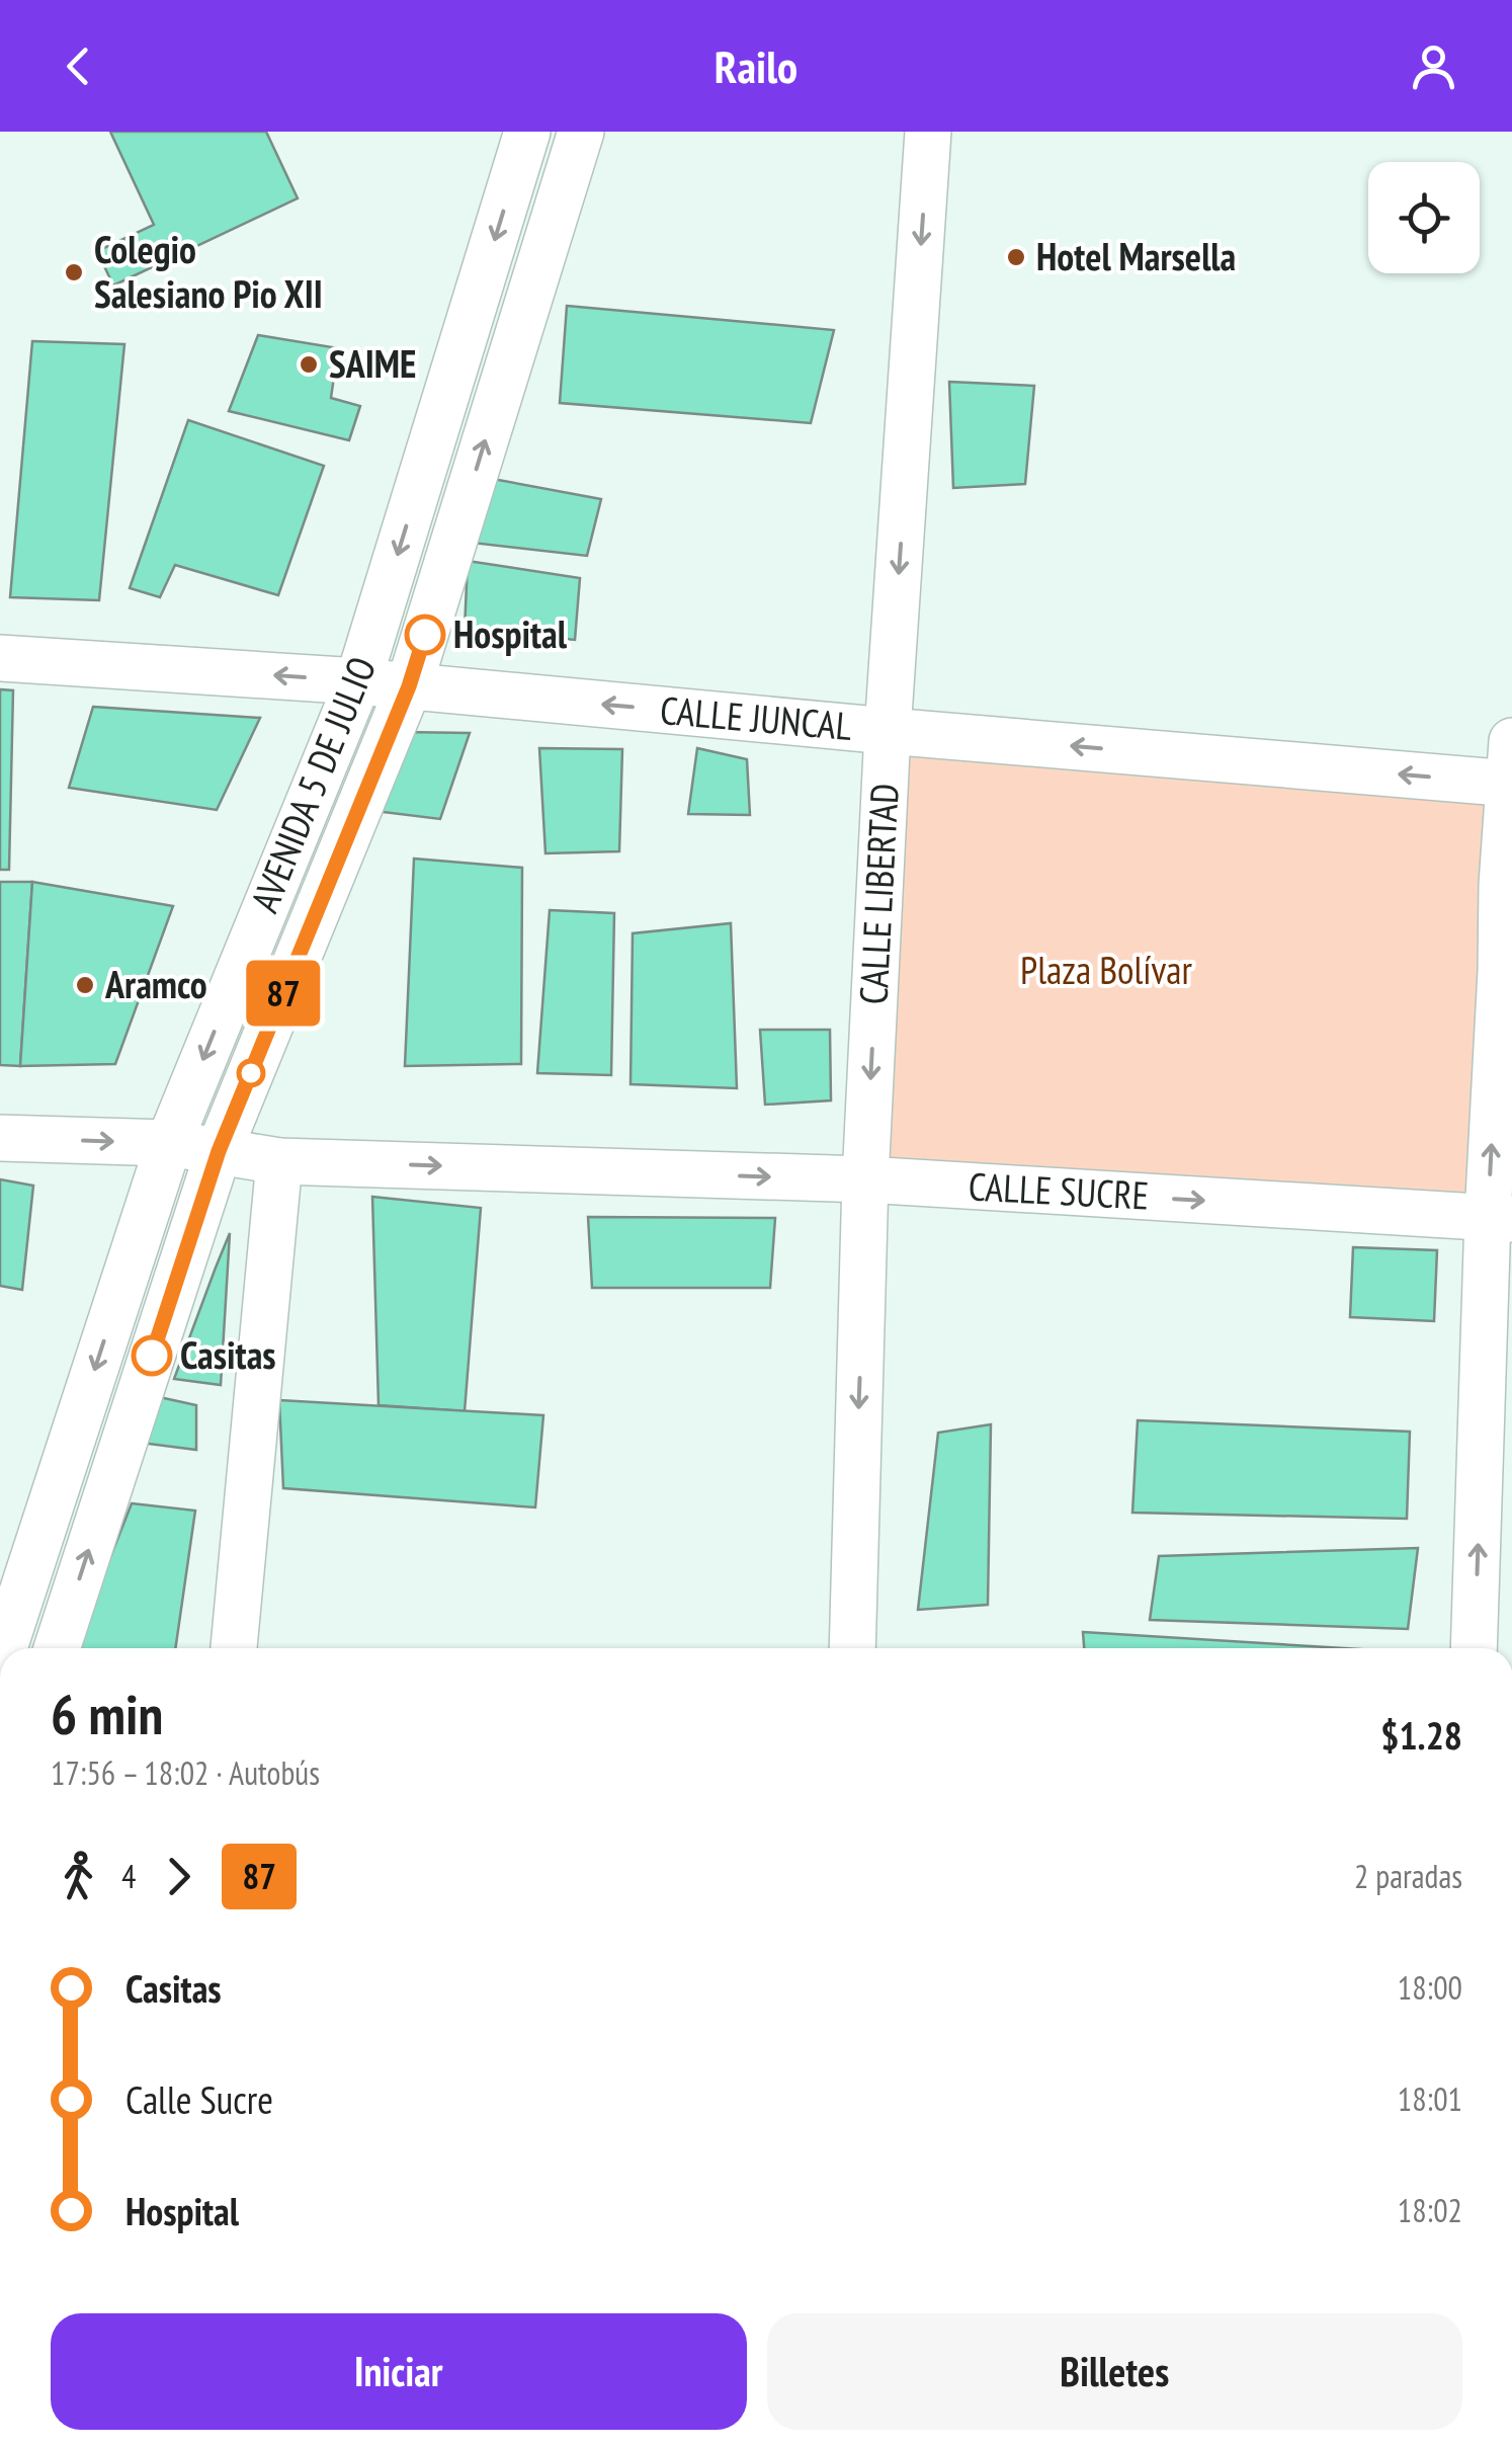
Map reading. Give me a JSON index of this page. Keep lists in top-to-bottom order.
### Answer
{
  "streets": {
    "street": [
      "CALLE JUNCAL",
      "AVENIDA 5 DE JULIO",
      "CALLE LIBERTAD",
      "CALLE SUCRE"
    ]
  },
  "crossings": [
    ["CALLE JUNCAL", "AVENIDA 5 DE JULIO"],
    ["CALLE JUNCAL", "CALLE LIBERTAD"],
    ["AVENIDA 5 DE JULIO", "CALLE SUCRE"],
    ["CALLE LIBERTAD", "CALLE SUCRE"]
  ],
  "one_way": ["CALLE JUNCAL", "CALLE LIBERTAD", "CALLE SUCRE"],
  "parks": ["Plaza Bolívar"],
  "places": [
    "Hotel Marsella",
    "Colegio Salesiano Pio XII",
    "SAIME",
    "Hospital",
    "Aramco",
    "Casitas"
  ],
  "lines": ["bus line 87"],
  "page": {
    "header": "Railo",
    "on_map": "87",
    "heading": ["6 min", "17:56 – 18:02 · Autobús", "$1.28"],
    "legs": ["4", "87", "2 paradas"],
    "list": [
      {
        "name": "Casitas",
        "value": "18:00"
      },
      {
        "name": "Calle Sucre",
        "value": "18:01"
      },
      {
        "name": "Hospital",
        "value": "18:02"
      }
    ],
    "buttons": ["Iniciar", "Billetes"]
  }
}
